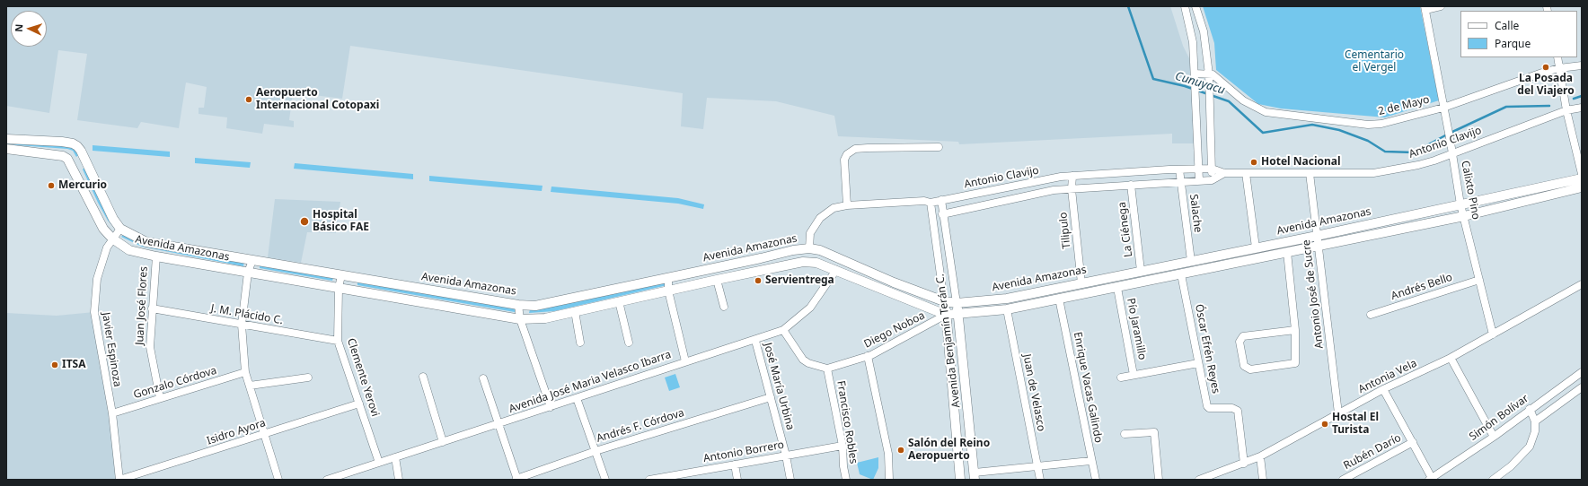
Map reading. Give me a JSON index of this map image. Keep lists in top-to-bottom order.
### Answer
{
  "streets": {
    "main road": ["Avenida Amazonas", "Avenida Benjamín Terán C."],
    "street": [
      "2 de Mayo",
      "Antonio Clavijo",
      "Calixto Pino",
      "Salache",
      "La Ciénega",
      "Tilipulo",
      "Andrés Bello",
      "Antonio José de Sucre",
      "Juan José Flores",
      "J. M. Plácido C.",
      "Pío Jaramillo",
      "Diego Noboa",
      "Óscar Efrén Reyes",
      "Javier Espinoza",
      "Antonia Vela",
      "Clemente Yerovi",
      "Avenida José Maria Velasco Ibarra",
      "Gonzalo Córdova",
      "José María Urbina",
      "Enrique Vacas Galindo",
      "Juan de Velasco",
      "Simón Bolívar",
      "Francisco Robles",
      "Andrés F. Córdova",
      "Isidro Ayora",
      "Antonio Borrero",
      "Rubén Darío"
    ]
  },
  "crossings": [
    ["2 de Mayo", "Calixto Pino"],
    ["Antonio Clavijo", "Calixto Pino"],
    ["Antonio Clavijo", "Salache"],
    ["Antonio Clavijo", "Avenida Amazonas"],
    ["Antonio Clavijo", "La Ciénega"],
    ["Antonio Clavijo", "Tilipulo"],
    ["Antonio Clavijo", "Antonio José de Sucre"],
    ["Antonio Clavijo", "Avenida Benjamín Terán C."],
    ["Calixto Pino", "Avenida Amazonas"],
    ["Calixto Pino", "Andrés Bello"],
    ["Calixto Pino", "Antonia Vela"],
    ["Salache", "Avenida Amazonas"],
    ["Avenida Amazonas", "La Ciénega"],
    ["Avenida Amazonas", "Tilipulo"],
    ["Avenida Amazonas", "Antonio José de Sucre"],
    ["Avenida Amazonas", "Juan José Flores"],
    ["Avenida Amazonas", "Pío Jaramillo"],
    ["Avenida Amazonas", "Diego Noboa"],
    ["Avenida Amazonas", "Avenida Benjamín Terán C."],
    ["Avenida Amazonas", "Óscar Efrén Reyes"],
    ["Avenida Amazonas", "Javier Espinoza"],
    ["Avenida Amazonas", "Clemente Yerovi"],
    ["Avenida Amazonas", "Avenida José Maria Velasco Ibarra"],
    ["Avenida Amazonas", "Enrique Vacas Galindo"],
    ["Avenida Amazonas", "Juan de Velasco"],
    ["Antonio José de Sucre", "Antonia Vela"],
    ["Juan José Flores", "J. M. Plácido C."],
    ["Juan José Flores", "Gonzalo Córdova"],
    ["J. M. Plácido C.", "Clemente Yerovi"],
    ["Diego Noboa", "Avenida Benjamín Terán C."],
    ["Diego Noboa", "Francisco Robles"],
    ["Óscar Efrén Reyes", "Antonia Vela"],
    ["Javier Espinoza", "Gonzalo Córdova"],
    ["Javier Espinoza", "Isidro Ayora"],
    ["Clemente Yerovi", "Avenida José Maria Velasco Ibarra"],
    ["Clemente Yerovi", "Isidro Ayora"],
    ["Avenida José Maria Velasco Ibarra", "José María Urbina"],
    ["José María Urbina", "Andrés F. Córdova"],
    ["José María Urbina", "Antonio Borrero"],
    ["Francisco Robles", "Antonio Borrero"]
  ],
  "water": ["Cunuyacu"],
  "parks": ["Cementario el Vergel"],
  "places": [
    "La Posada del Viajero",
    "Aeropuerto Internacional Cotopaxi",
    "Hotel Nacional",
    "Mercurio",
    "Hospital Básico FAE",
    "Servientrega",
    "ITSA",
    "Hostal El Turista",
    "Salón del Reino Aeropuerto"
  ],
  "legend": ["Calle", "Parque"],
  "north": "left"
}
